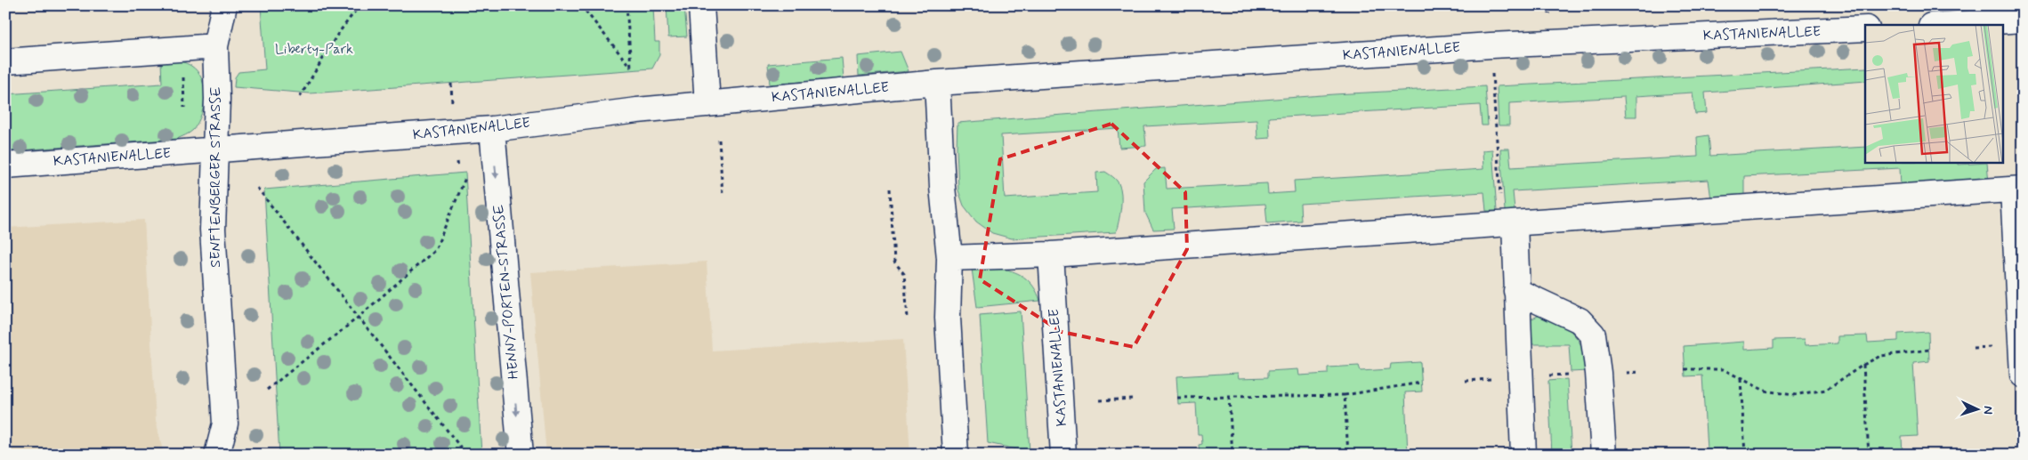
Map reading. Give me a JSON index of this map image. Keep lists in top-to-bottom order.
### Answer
{
  "streets": {
    "street": ["KASTANIENALLEE", "SENFTENBERGER STRASSE", "HENNY-PORTEN-STRASSE"]
  },
  "crossings": [
    ["KASTANIENALLEE", "SENFTENBERGER STRASSE"],
    ["KASTANIENALLEE", "HENNY-PORTEN-STRASSE"]
  ],
  "one_way": ["HENNY-PORTEN-STRASSE"],
  "parks": ["Liberty-Park"],
  "north": "right"
}
